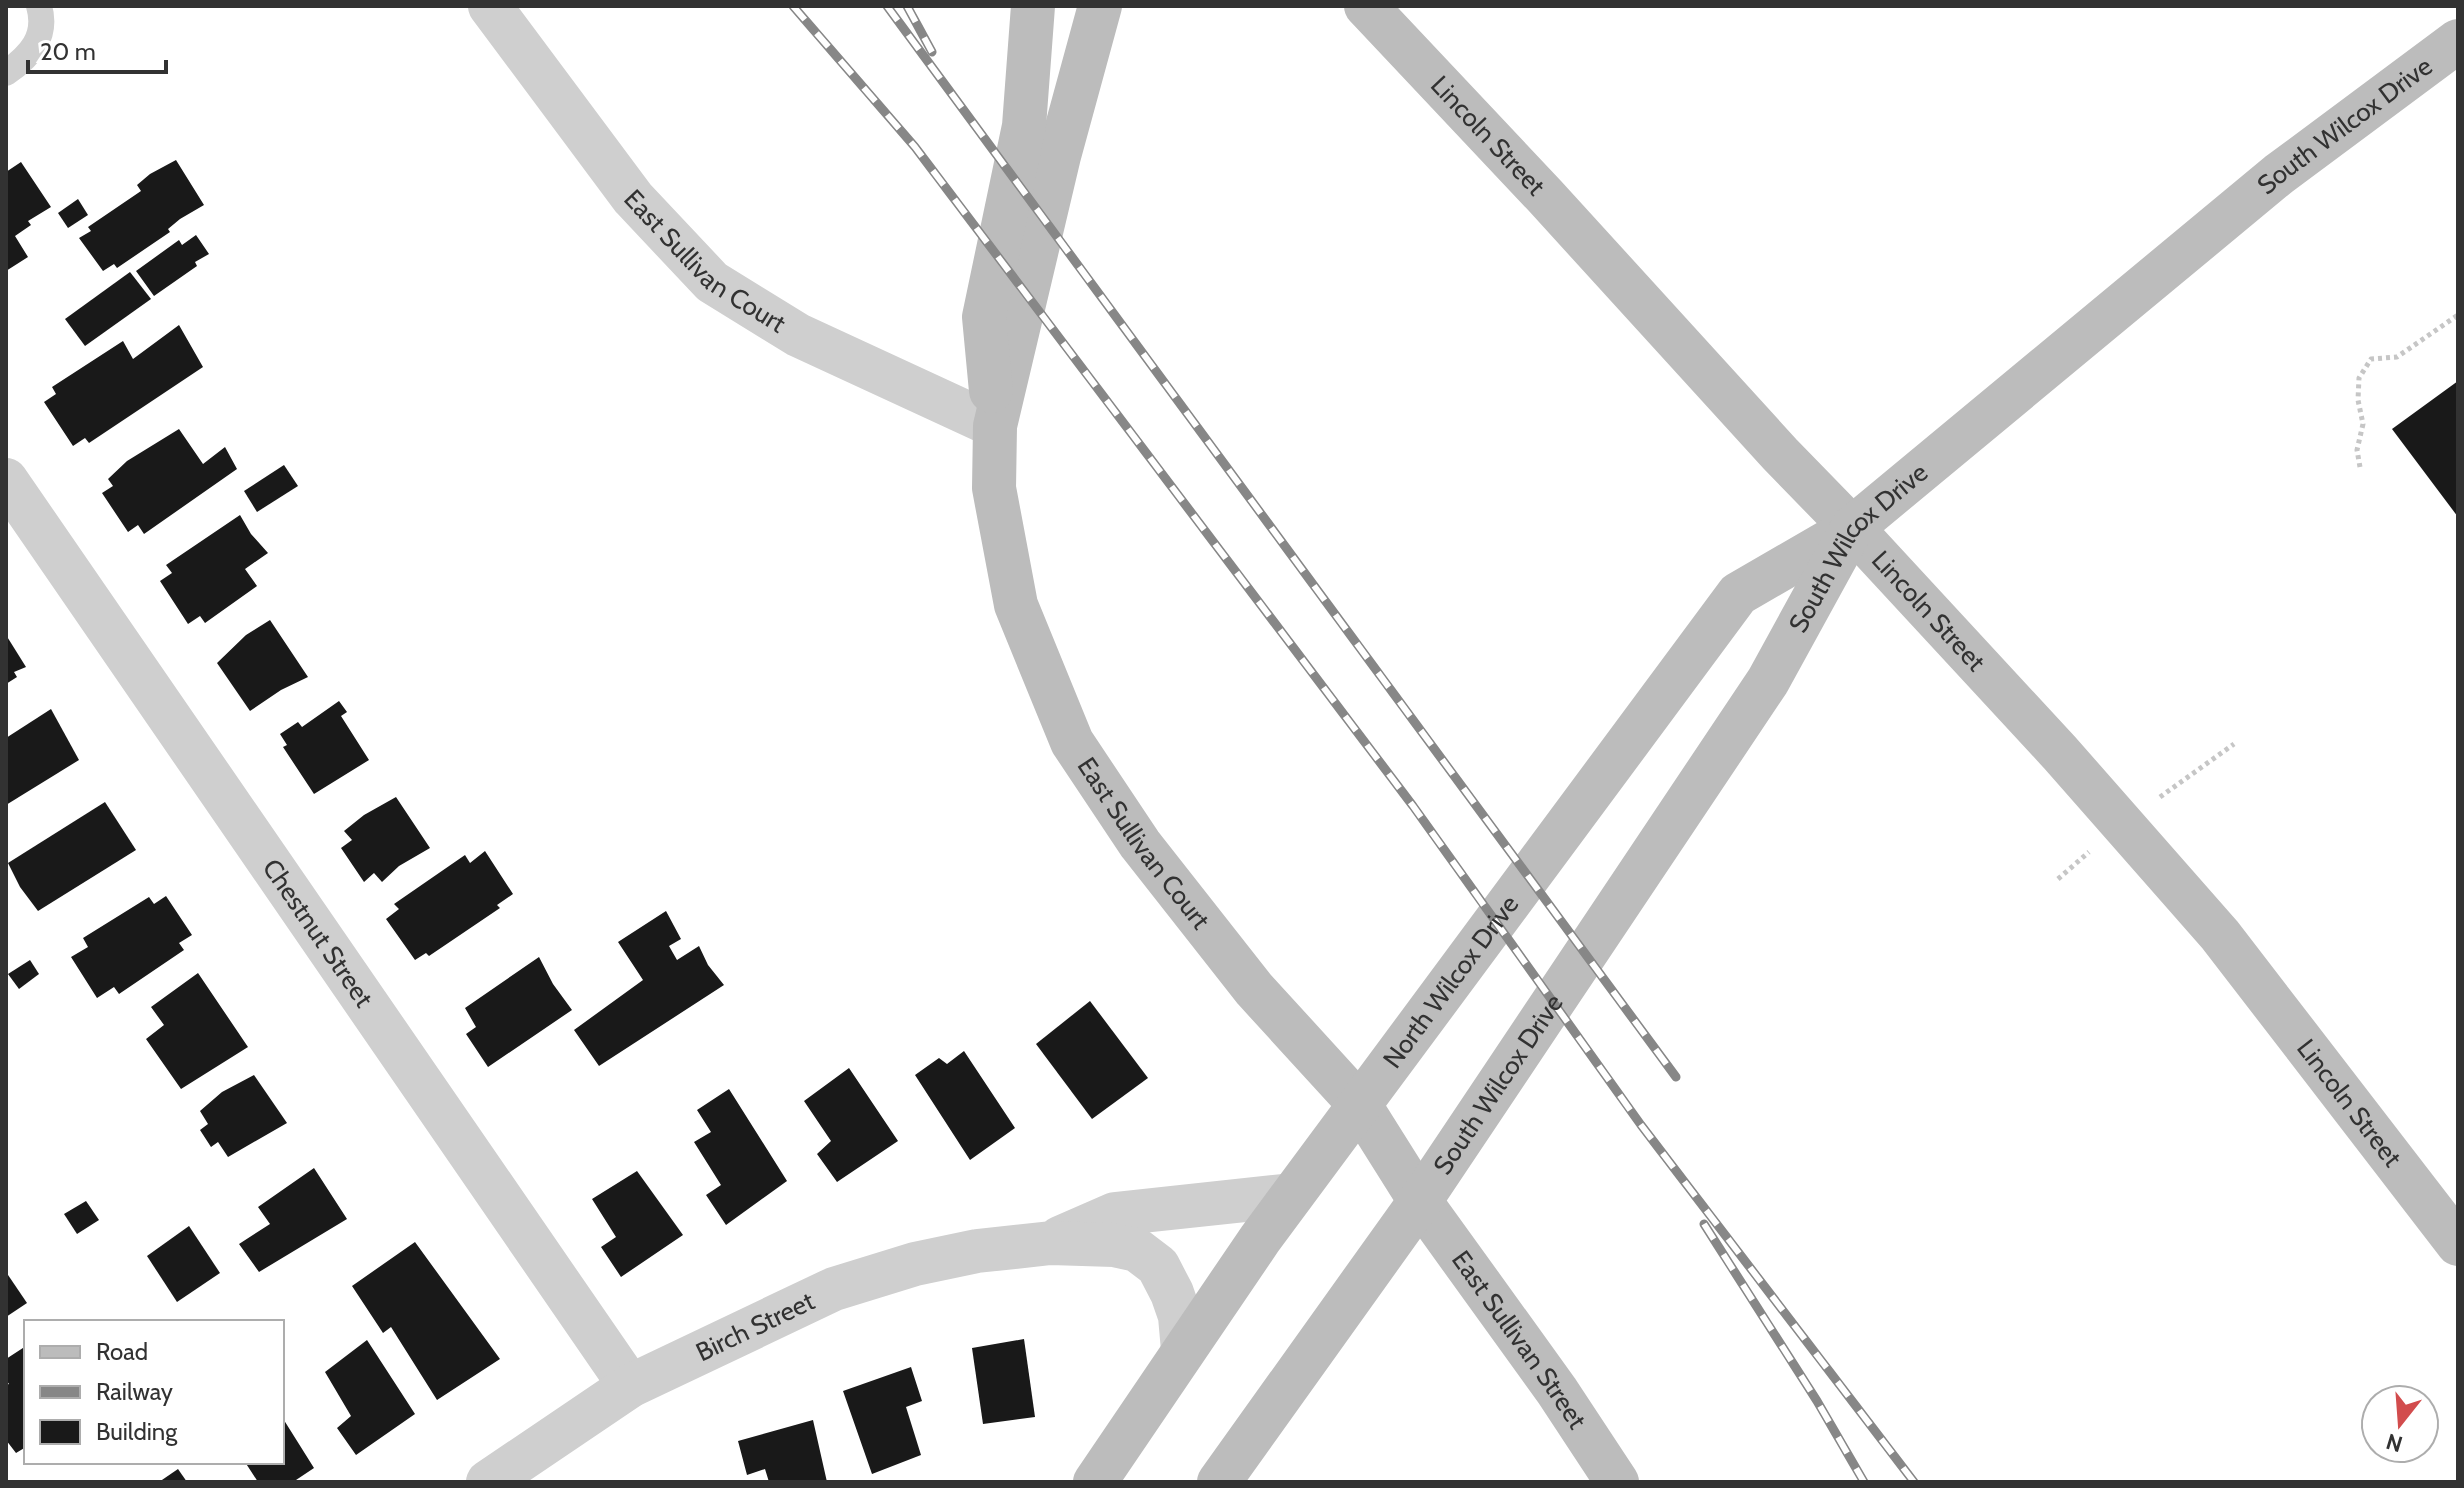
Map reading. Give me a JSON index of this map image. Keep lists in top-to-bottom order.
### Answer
{
  "streets": {
    "main road": [
      "South Wilcox Drive",
      "Lincoln Street",
      "East Sullivan Court",
      "North Wilcox Drive",
      "East Sullivan Street"
    ],
    "street": ["Chestnut Street", "Birch Street"]
  },
  "crossings": [
    ["South Wilcox Drive", "Lincoln Street"],
    ["South Wilcox Drive", "East Sullivan Court"],
    ["South Wilcox Drive", "North Wilcox Drive"],
    ["South Wilcox Drive", "East Sullivan Street"],
    ["Lincoln Street", "North Wilcox Drive"],
    ["East Sullivan Court", "North Wilcox Drive"],
    ["East Sullivan Court", "East Sullivan Street"],
    ["Chestnut Street", "Birch Street"],
    ["North Wilcox Drive", "Birch Street"]
  ],
  "legend": ["Road", "Railway", "Building"],
  "scale_bar": "20 m",
  "north": "bottom"
}
